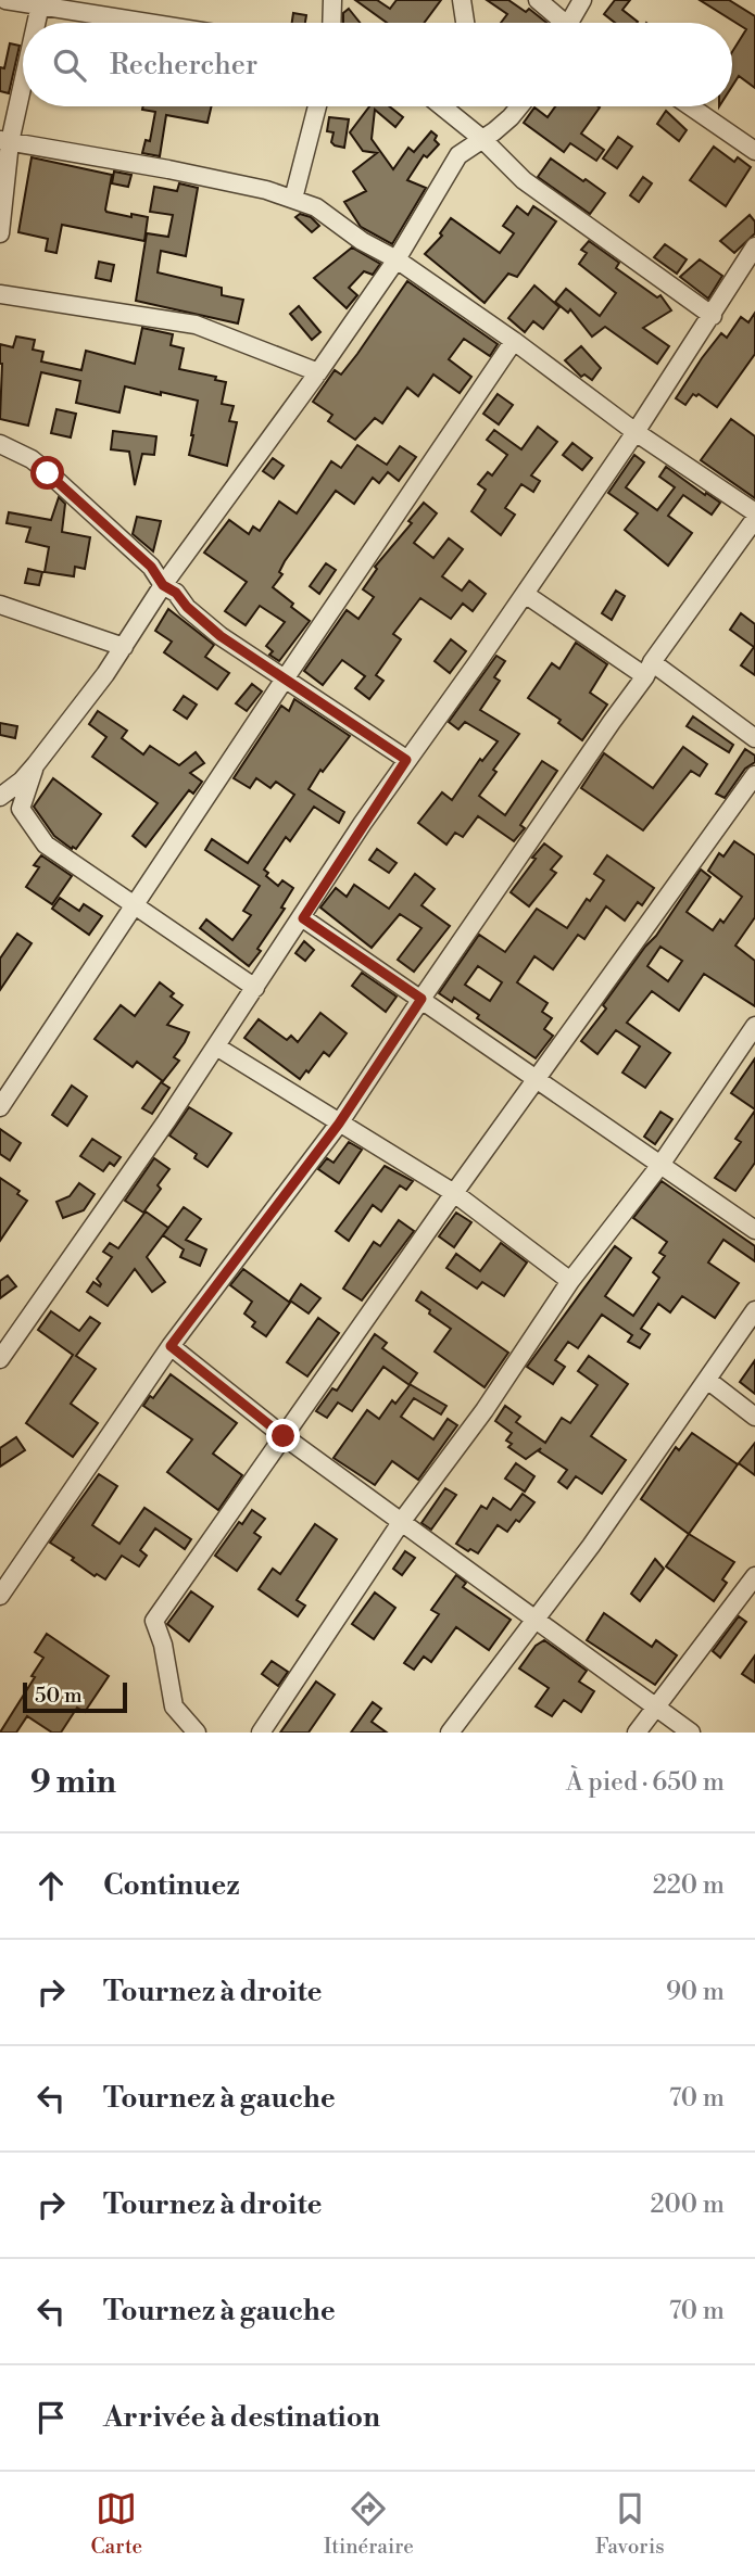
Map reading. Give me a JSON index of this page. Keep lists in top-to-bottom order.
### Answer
{
  "scale_bar": "50 m",
  "page": {
    "search": "Rechercher",
    "scale": "50 m",
    "heading": ["9 min", "À pied · 650 m"],
    "list": [
      ["Continuez", "220 m"],
      ["Tournez à droite", "90 m"],
      ["Tournez à gauche", "70 m"],
      ["Tournez à droite", "200 m"],
      ["Tournez à gauche", "70 m"],
      "Arrivée à destination"
    ],
    "nav": ["Carte", "Itinéraire", "Favoris"]
  }
}
